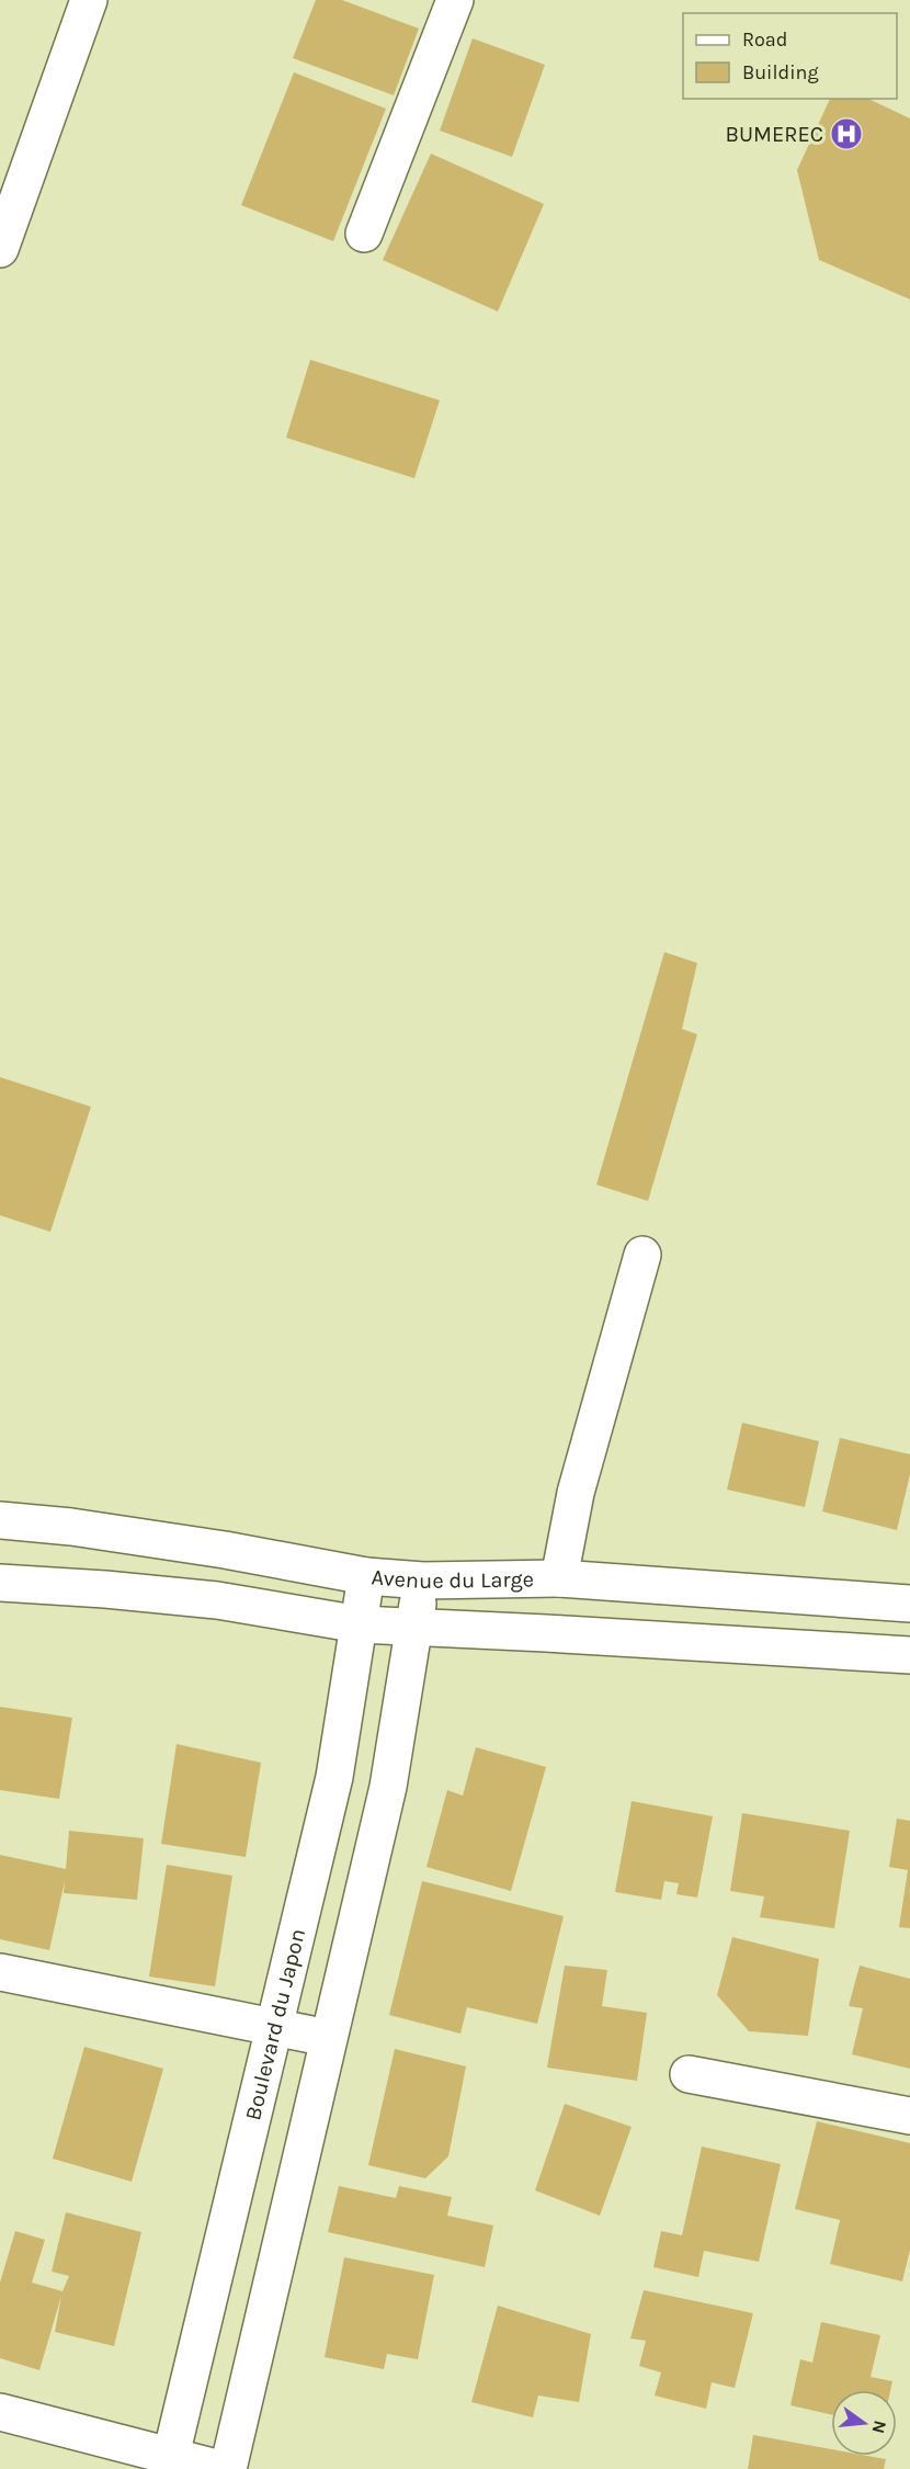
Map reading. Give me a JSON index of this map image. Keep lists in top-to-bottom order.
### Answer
{
  "streets": {
    "main road": ["Avenue du Large", "Boulevard du Japon"]
  },
  "crossings": [
    ["Avenue du Large", "Boulevard du Japon"]
  ],
  "places": {
    "hospital": ["BUMEREC"]
  },
  "legend": ["Road", "Building"],
  "north": "right"
}
